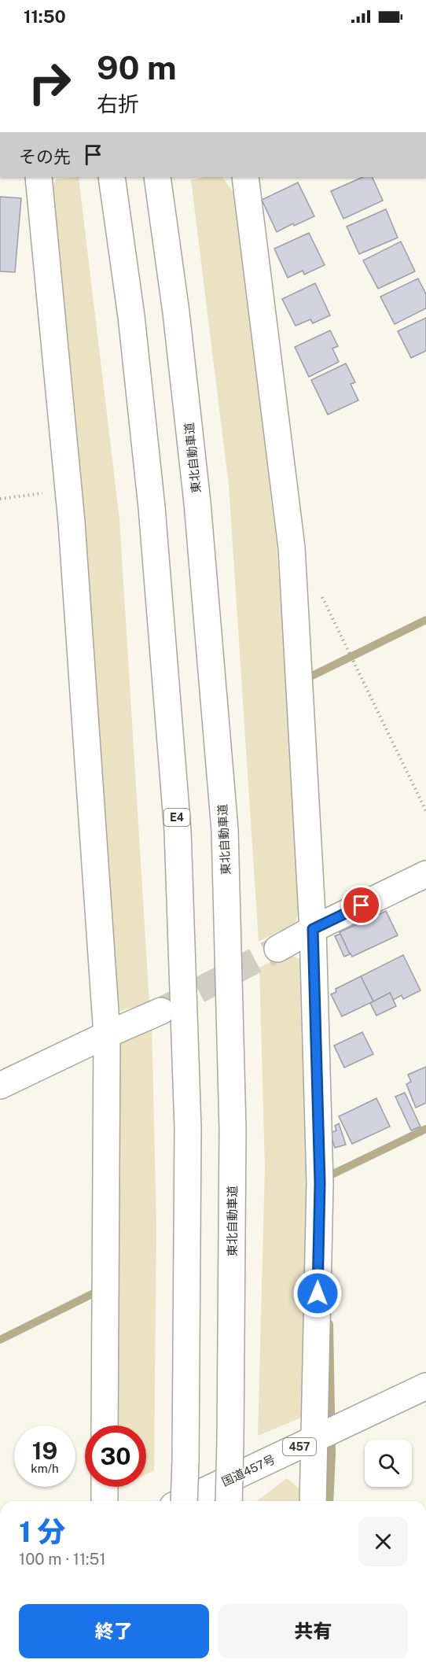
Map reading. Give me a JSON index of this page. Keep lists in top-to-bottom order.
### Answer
{
  "streets": {
    "main road": [
      "東北自動車道",
      "E4",
      "457",
      "国道457号"
    ]
  },
  "page": {
    "status": "11:50",
    "turn": ["90 m", "右折"],
    "then": "その先",
    "speed": "19 km/h",
    "limit": "30",
    "heading": ["1 分", "100 m · 11:51"],
    "buttons": ["終了", "共有"]
  }
}
